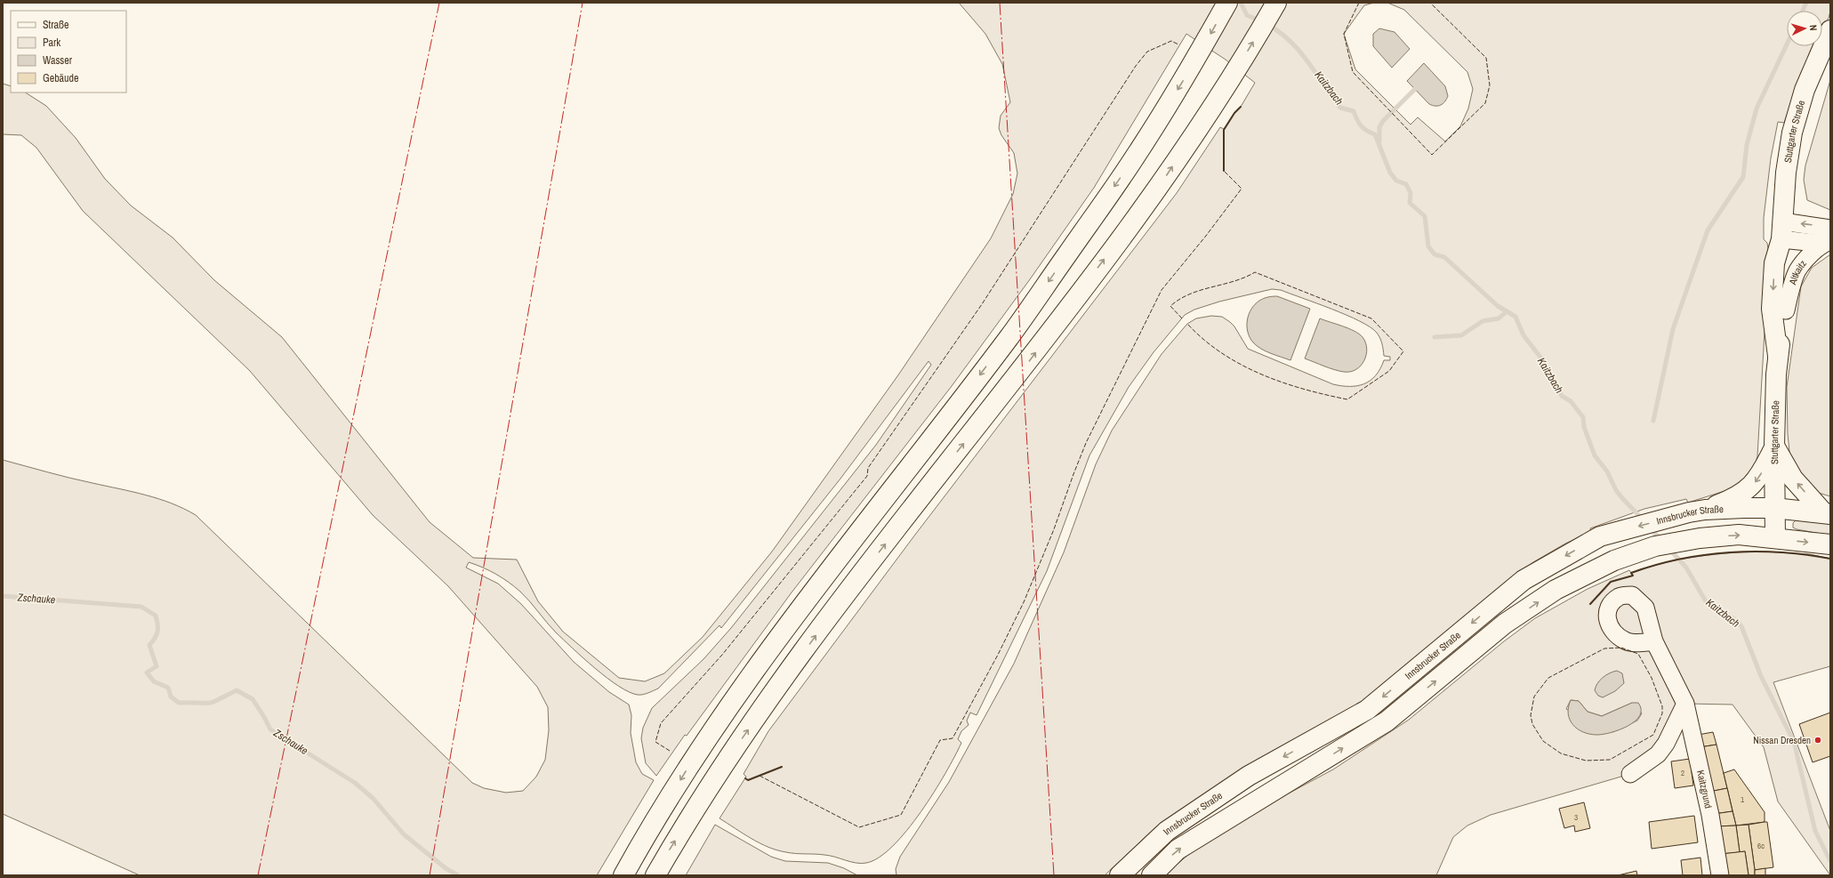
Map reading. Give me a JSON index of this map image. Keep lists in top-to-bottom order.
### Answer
{
  "streets": {
    "main road": ["Stuttgarter Straße", "Innsbrucker Straße"],
    "street": ["Altkaitz", "Kaitzgrund"]
  },
  "crossings": [
    ["Stuttgarter Straße", "Altkaitz"],
    ["Stuttgarter Straße", "Innsbrucker Straße"]
  ],
  "water": ["Kaitzbach", "Zschauke"],
  "places": ["Nissan Dresden"],
  "house_numbers": [
    "2",
    "1",
    "3",
    "6c"
  ],
  "legend": [
    "Straße",
    "Park",
    "Wasser",
    "Gebäude"
  ],
  "north": "right"
}
